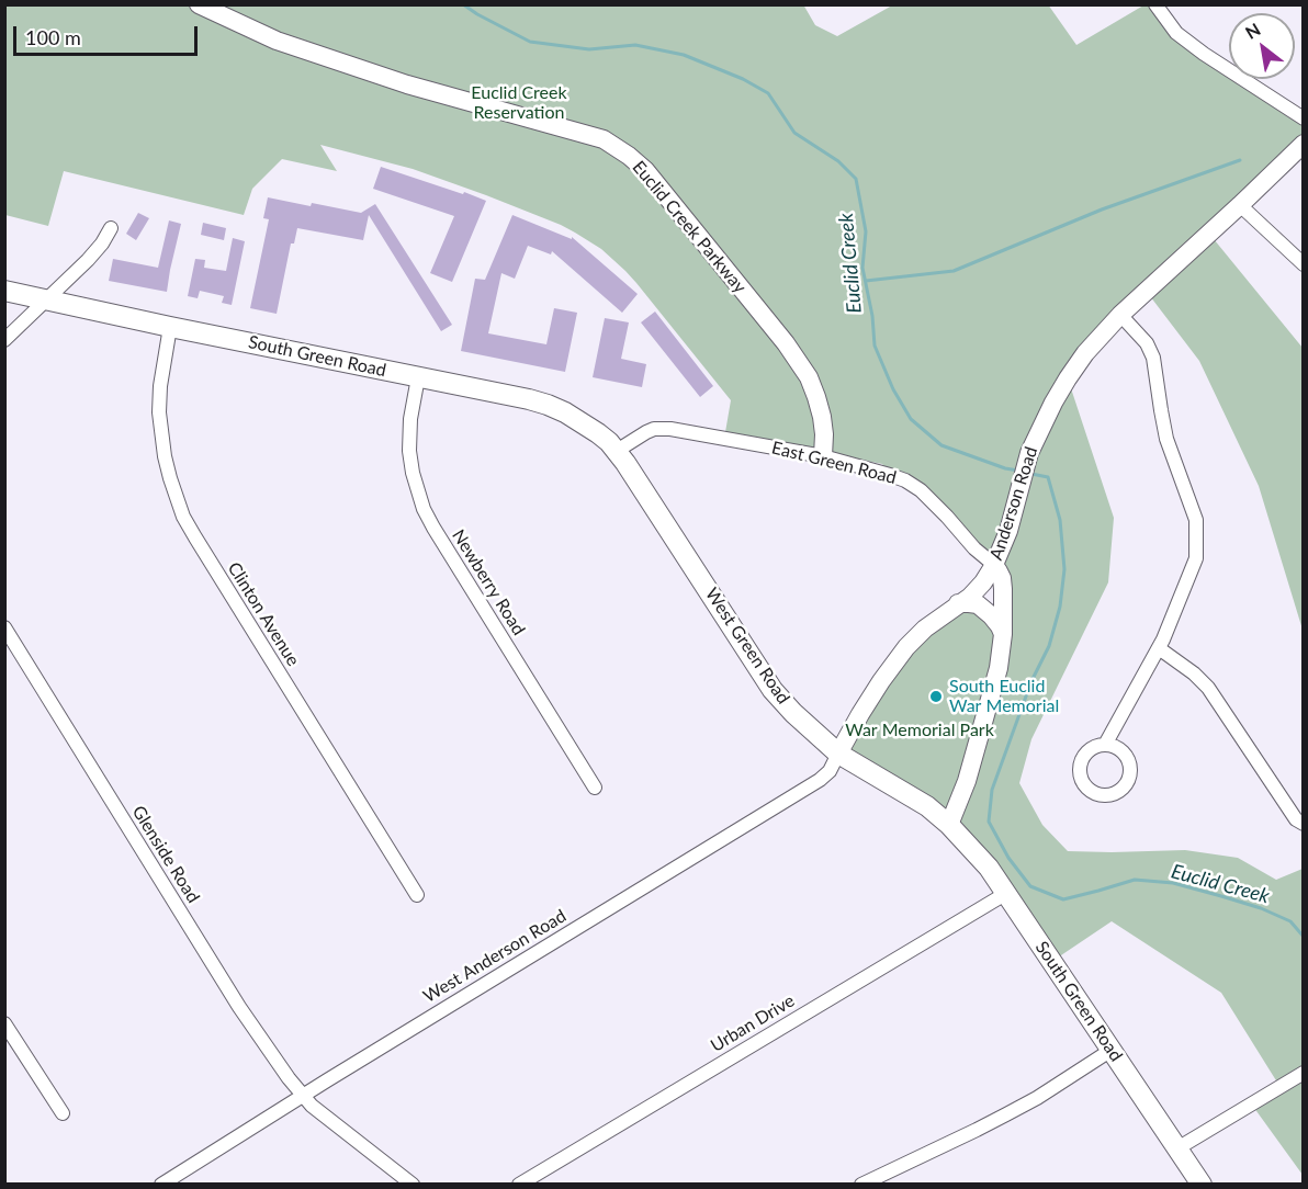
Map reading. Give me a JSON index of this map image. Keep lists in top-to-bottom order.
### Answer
{
  "streets": {
    "main road": ["South Green Road", "West Green Road"],
    "street": [
      "Euclid Creek Parkway",
      "East Green Road",
      "Anderson Road",
      "Newberry Road",
      "Clinton Avenue",
      "Glenside Road",
      "West Anderson Road",
      "Urban Drive"
    ]
  },
  "crossings": [
    ["Euclid Creek Parkway", "East Green Road"],
    ["South Green Road", "East Green Road"],
    ["South Green Road", "Newberry Road"],
    ["South Green Road", "Clinton Avenue"],
    ["South Green Road", "West Green Road"],
    ["South Green Road", "Urban Drive"],
    ["East Green Road", "Anderson Road"],
    ["East Green Road", "West Green Road"],
    ["Anderson Road", "West Green Road"],
    ["Anderson Road", "West Anderson Road"],
    ["West Green Road", "West Anderson Road"],
    ["Glenside Road", "West Anderson Road"]
  ],
  "water": ["Euclid Creek"],
  "parks": ["Euclid Creek Reservation", "War Memorial Park"],
  "places": ["South Euclid War Memorial"],
  "scale_bar": "100 m",
  "north": "top left"
}
